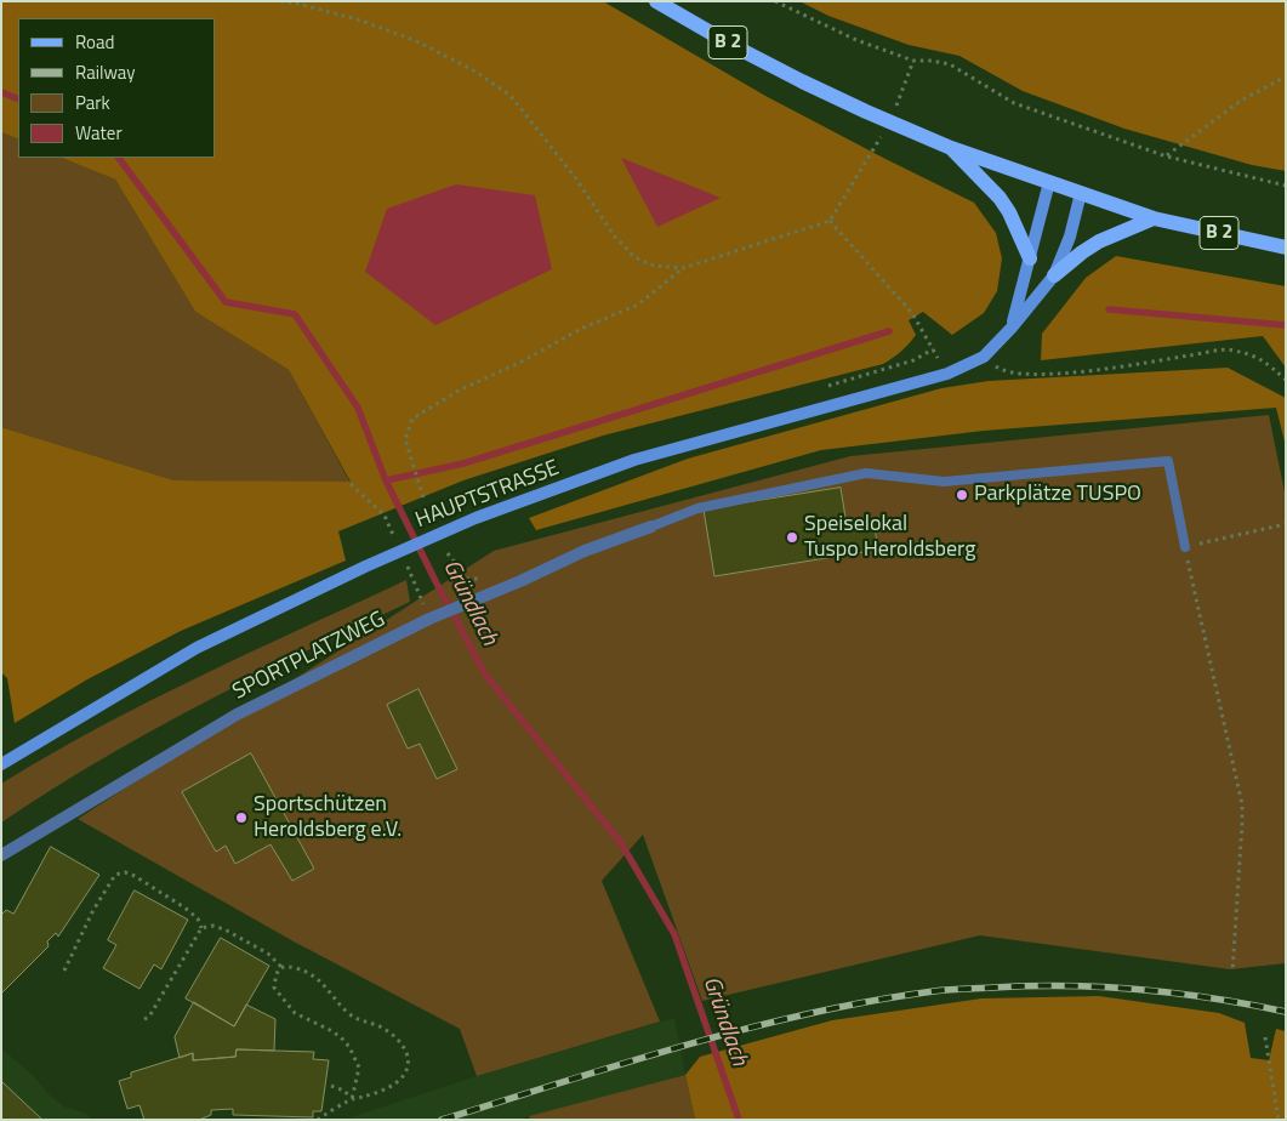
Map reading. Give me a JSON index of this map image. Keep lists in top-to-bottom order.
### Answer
{
  "streets": {
    "main road": ["B 2"],
    "street": ["HAUPTSTRASSE", "SPORTPLATZWEG"]
  },
  "crossings": [
    ["B 2", "HAUPTSTRASSE"]
  ],
  "water": ["Gründlach"],
  "places": ["Parkplätze TUSPO", "Speiselokal Tuspo Heroldsberg", "Sportschützen Heroldsberg e.V."],
  "legend": [
    "Road",
    "Railway",
    "Park",
    "Water"
  ]
}
